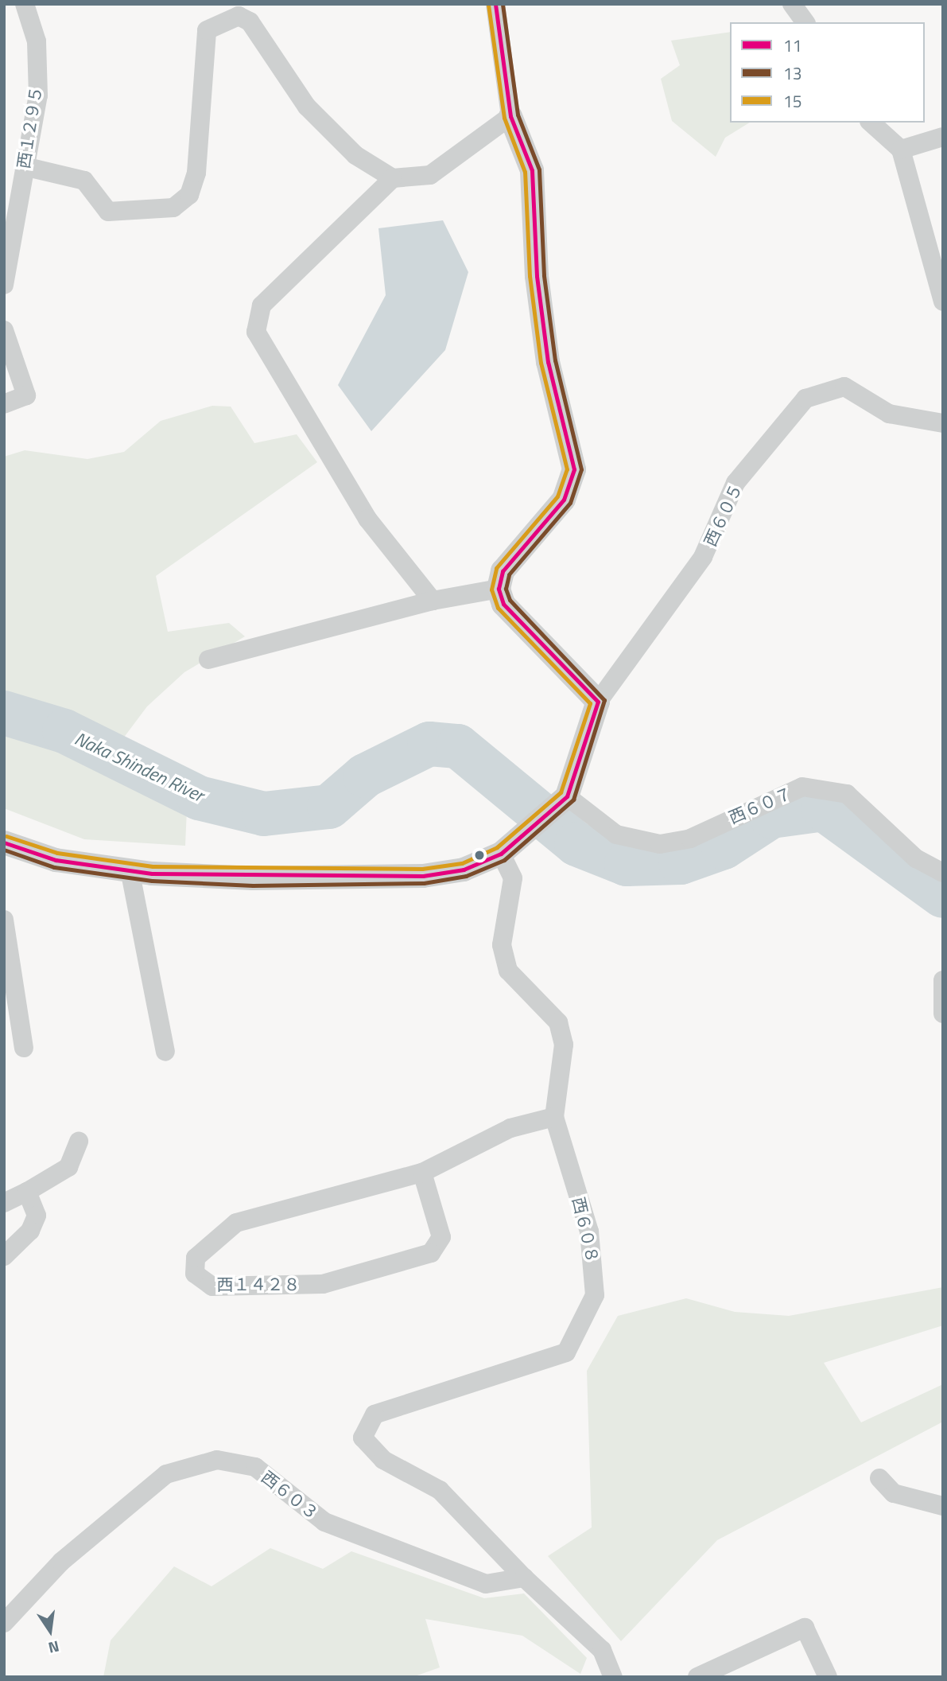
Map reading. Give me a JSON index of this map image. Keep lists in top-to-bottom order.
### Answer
{
  "streets": {
    "street": [
      "西１２９５",
      "西６０５",
      "西６０７",
      "西６０８",
      "西１４２８",
      "西６０３"
    ]
  },
  "crossings": [
    ["西６０８", "西１４２８"],
    ["西６０８", "西６０３"]
  ],
  "water": ["Naka Shinden River"],
  "lines": ["transit line 11", "transit line 13", "transit line 15"],
  "legend": ["11", "13", "15"],
  "north": "bottom"
}
